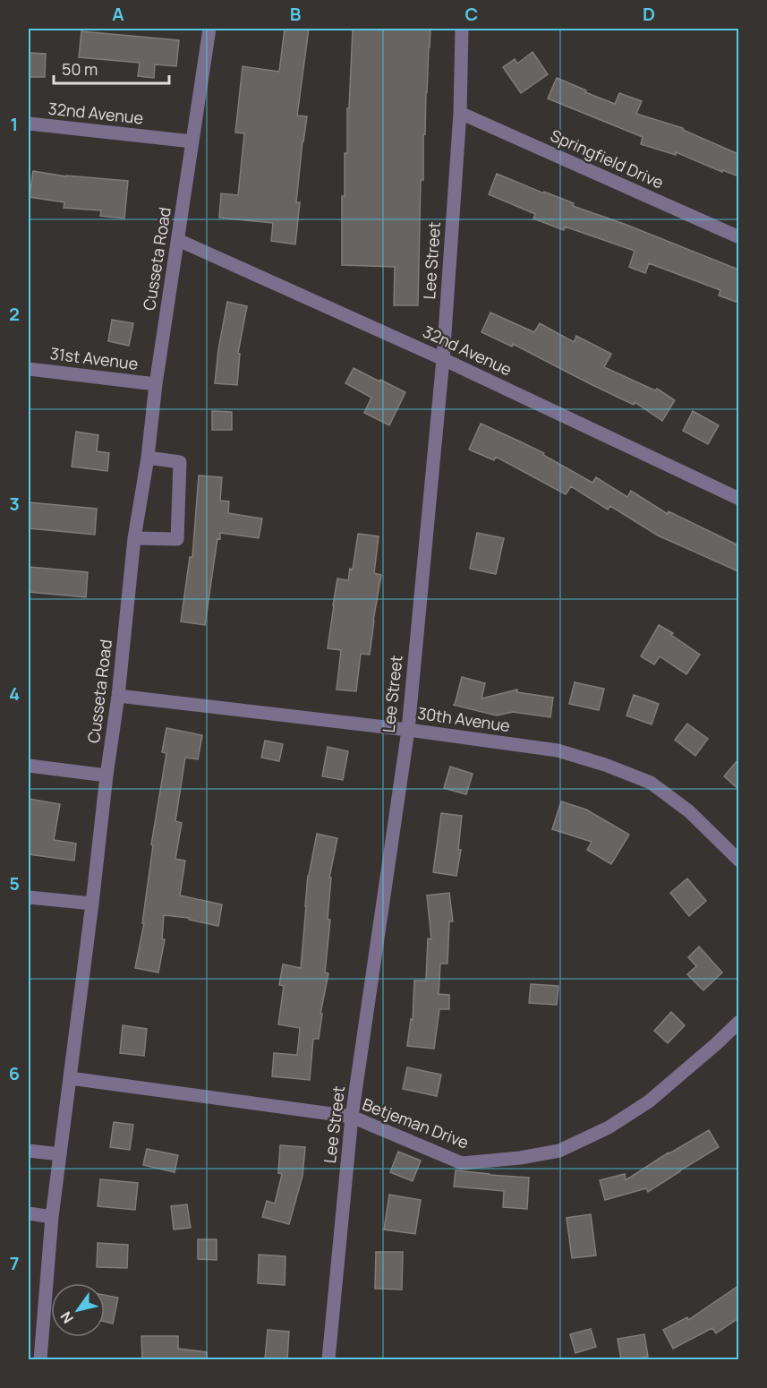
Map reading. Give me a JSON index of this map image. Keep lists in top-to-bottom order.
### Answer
{
  "streets": {
    "street": [
      "32nd Avenue",
      "Springfield Drive",
      "Cusseta Road",
      "Lee Street",
      "31st Avenue",
      "30th Avenue",
      "Betjeman Drive"
    ]
  },
  "crossings": [
    ["32nd Avenue", "Cusseta Road"],
    ["32nd Avenue", "Lee Street"],
    ["Springfield Drive", "Lee Street"],
    ["Cusseta Road", "31st Avenue"],
    ["Cusseta Road", "30th Avenue"],
    ["Cusseta Road", "Betjeman Drive"],
    ["Lee Street", "30th Avenue"],
    ["Lee Street", "Betjeman Drive"]
  ],
  "scale_bar": "50 m",
  "north": "bottom left",
  "grid": {
    "columns": [
      "A",
      "B",
      "C",
      "D"
    ],
    "rows": [
      "1",
      "2",
      "3",
      "4",
      "5",
      "6",
      "7"
    ]
  }
}
